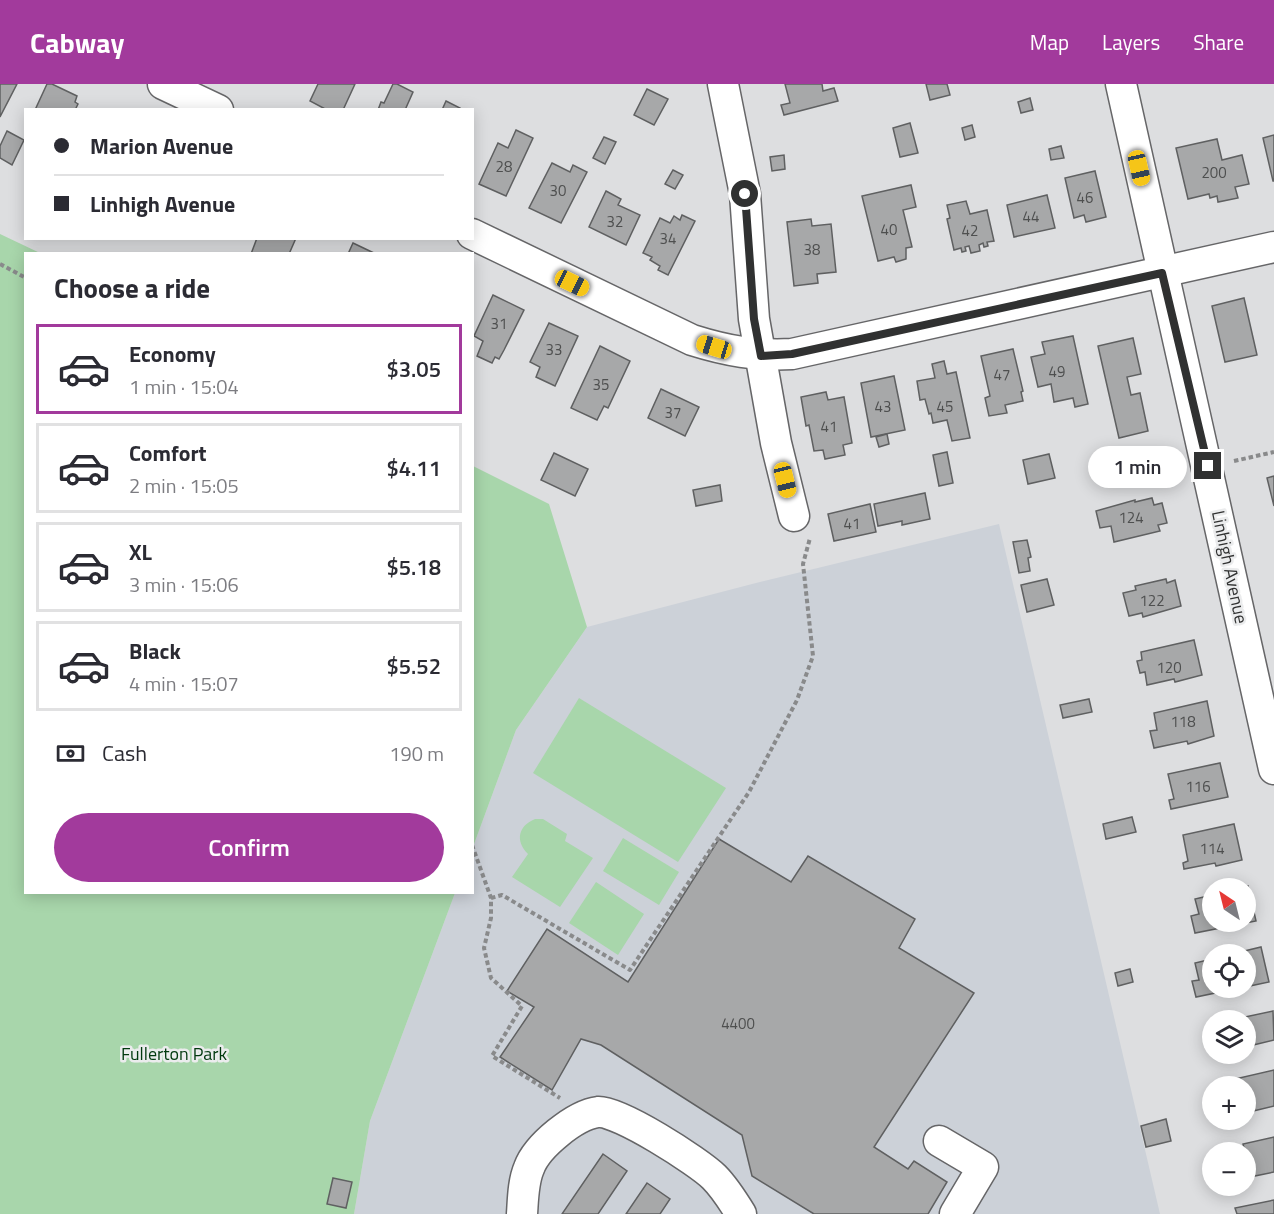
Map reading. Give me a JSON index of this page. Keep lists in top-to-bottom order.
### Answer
{
  "streets": {
    "street": ["Linhigh Avenue"]
  },
  "parks": ["Fullerton Park"],
  "house_numbers": [
    "28",
    "200",
    "30",
    "46",
    "44",
    "32",
    "40",
    "42",
    "34",
    "38",
    "31",
    "33",
    "49",
    "47",
    "35",
    "43",
    "45",
    "37",
    "41",
    "124",
    "41",
    "122",
    "120",
    "118",
    "116",
    "114",
    "4400"
  ],
  "north": "top left",
  "page": {
    "header": "Cabway",
    "nav": ["Map", "Layers", "Share"],
    "banner": ["Marion Avenue", "Linhigh Avenue"],
    "heading": "Choose a ride",
    "list": [
      {
        "name": "Economy",
        "note": "1 min · 15:04",
        "value": "$3.05"
      },
      {
        "name": "Comfort",
        "note": "2 min · 15:05",
        "value": "$4.11"
      },
      {
        "name": "XL",
        "note": "3 min · 15:06",
        "value": "$5.18"
      },
      {
        "name": "Black",
        "note": "4 min · 15:07",
        "value": "$5.52"
      }
    ],
    "bubble": "1 min",
    "pay": ["Cash", "190 m"],
    "buttons": "Confirm",
    "map_buttons": ["+", "−"]
  }
}
